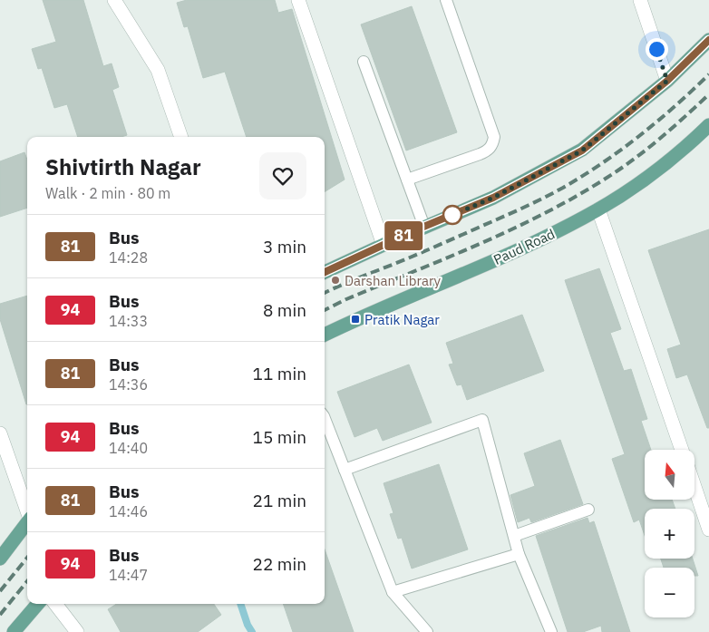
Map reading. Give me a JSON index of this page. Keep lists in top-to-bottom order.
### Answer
{
  "streets": {
    "main road": ["Paud Road"]
  },
  "places": {
    "other": ["Darshan Library"],
    "transit": ["Pratik Nagar"]
  },
  "lines": ["bus line 81"],
  "north": "top",
  "page": {
    "on_map": "81",
    "heading": ["Shivtirth Nagar", "Walk · 2 min · 80 m"],
    "list": [
      {
        "mark": "81",
        "name": "Bus",
        "note": "14:28",
        "value": "3 min"
      },
      {
        "mark": "94",
        "name": "Bus",
        "note": "14:33",
        "value": "8 min"
      },
      {
        "mark": "81",
        "name": "Bus",
        "note": "14:36",
        "value": "11 min"
      },
      {
        "mark": "94",
        "name": "Bus",
        "note": "14:40",
        "value": "15 min"
      },
      {
        "mark": "81",
        "name": "Bus",
        "note": "14:46",
        "value": "21 min"
      },
      {
        "mark": "94",
        "name": "Bus",
        "note": "14:47",
        "value": "22 min"
      }
    ],
    "map_buttons": ["+", "−"]
  }
}
